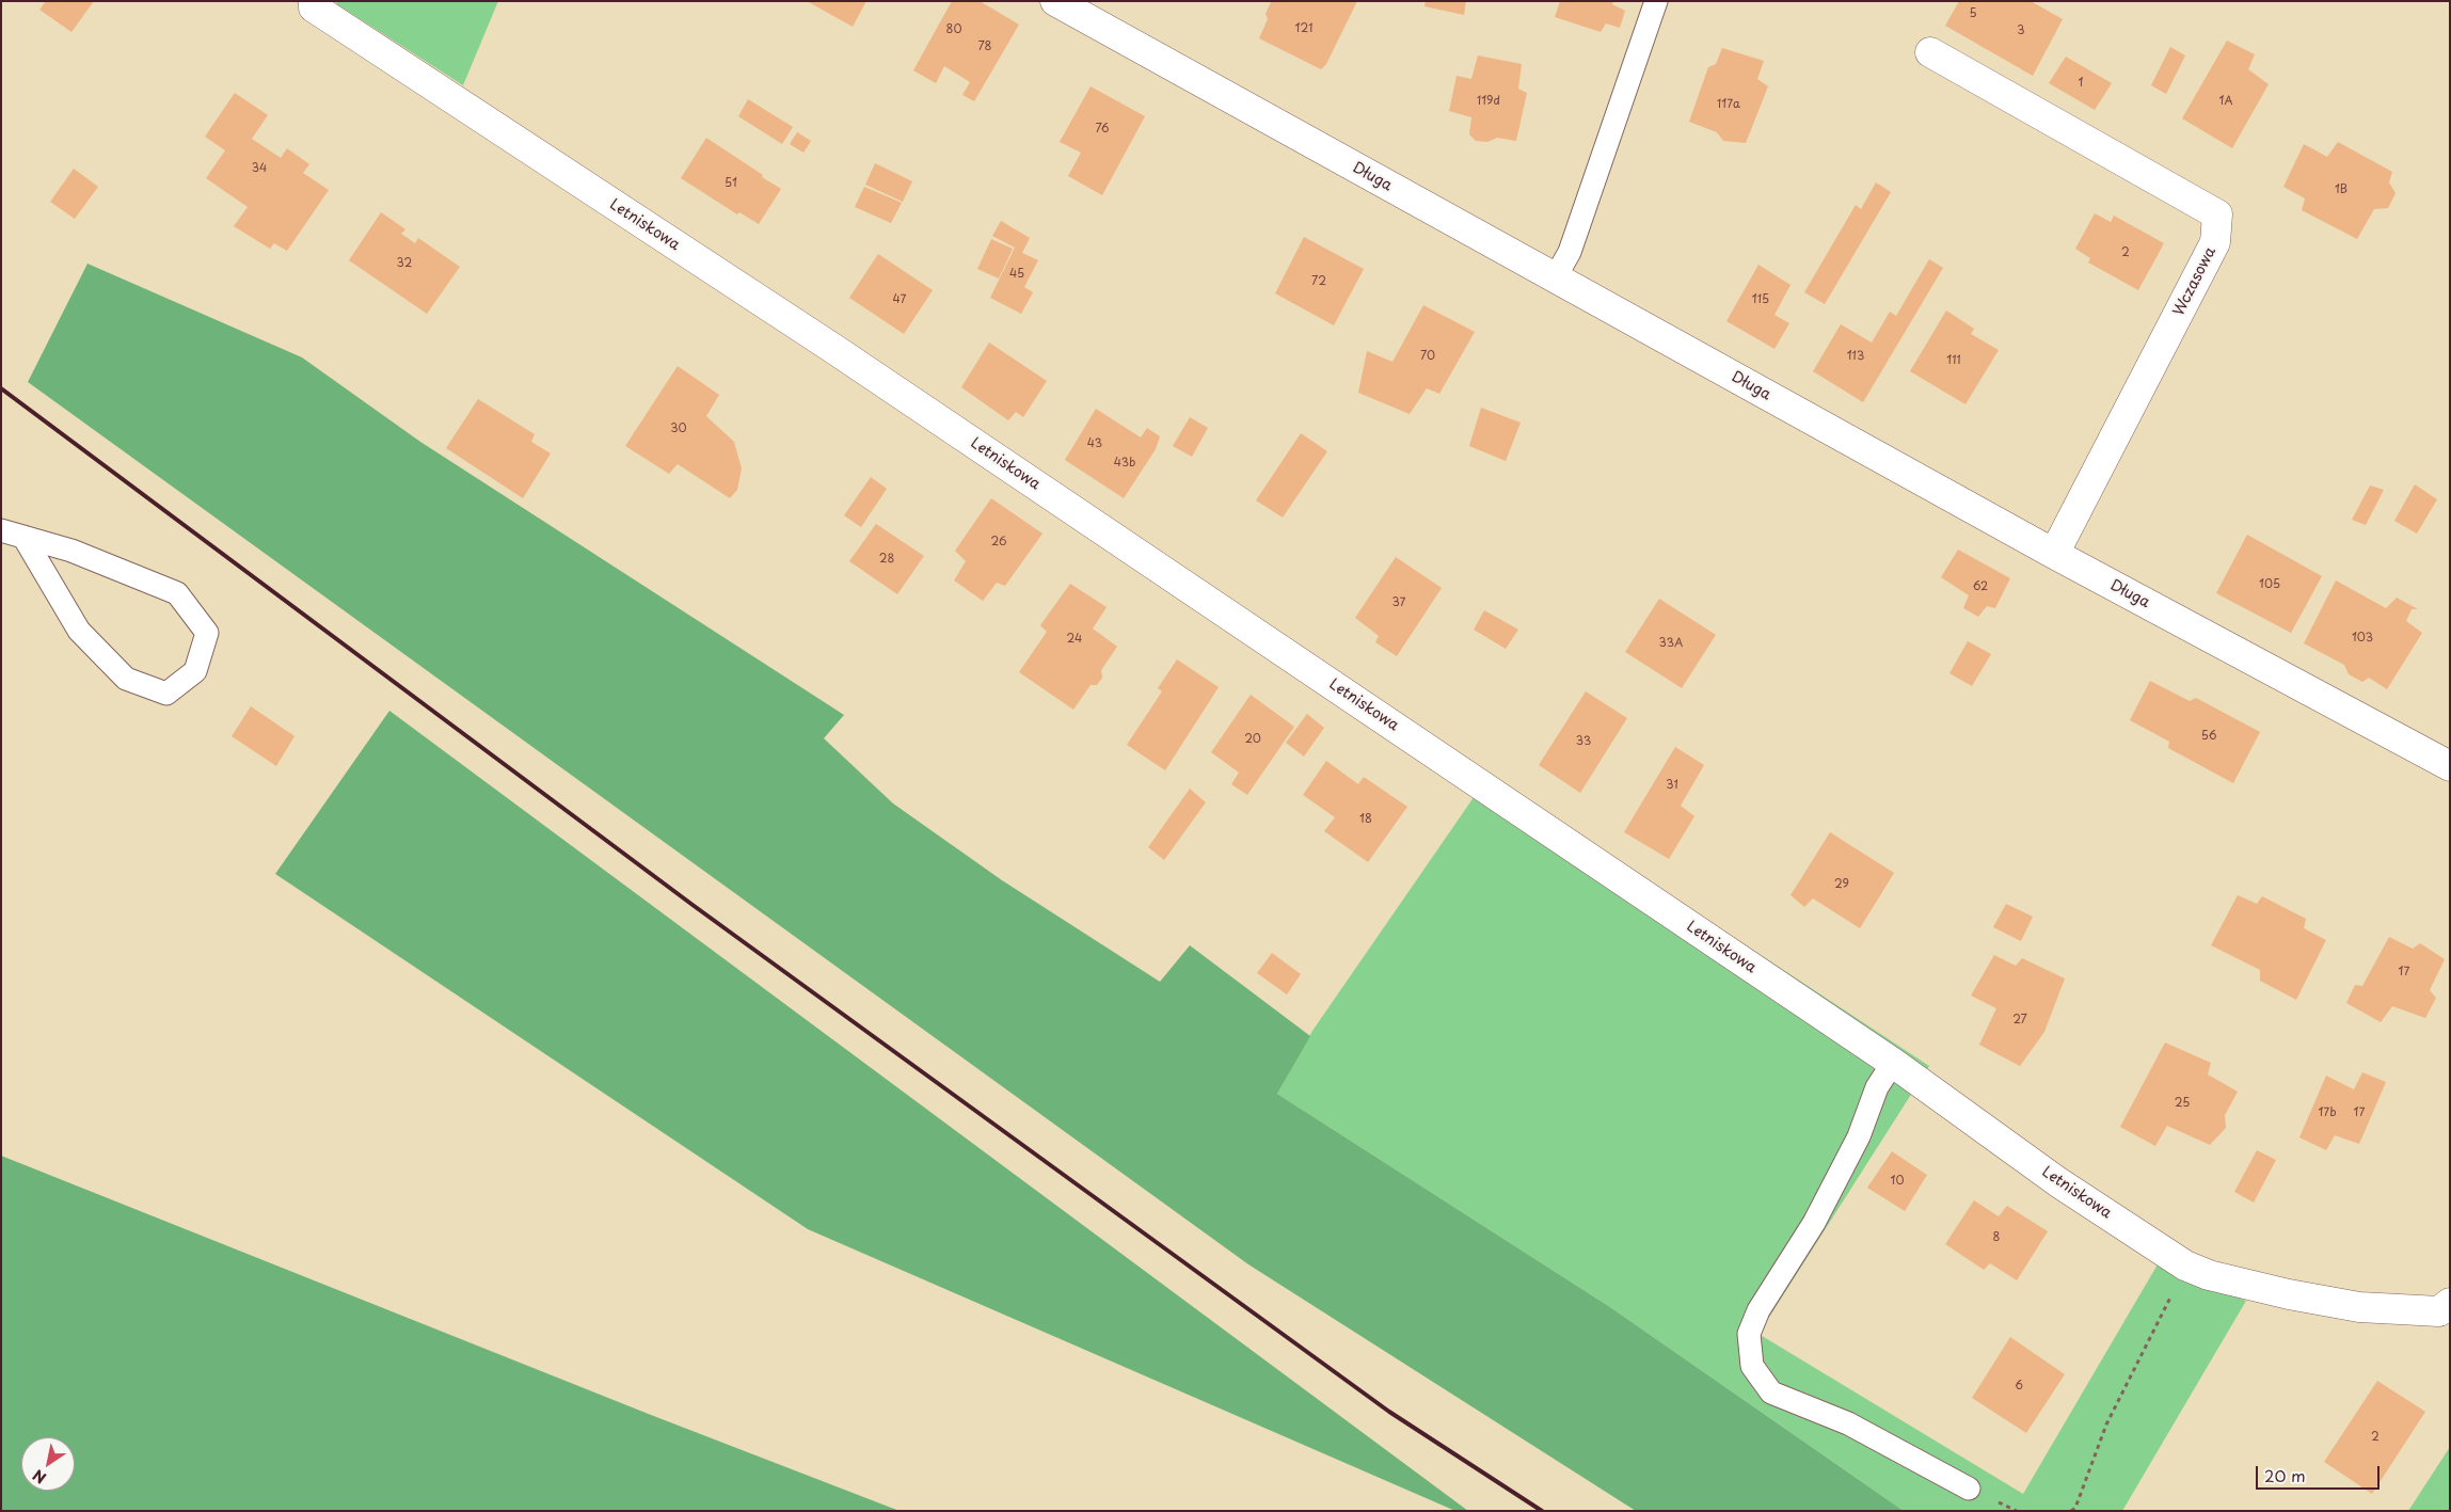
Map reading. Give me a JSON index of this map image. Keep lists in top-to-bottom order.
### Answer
{
  "streets": {
    "street": ["Długa", "Letniskowa", "Wczasowa"]
  },
  "crossings": [
    ["Długa", "Wczasowa"]
  ],
  "house_numbers": [
    "5",
    "121",
    "80",
    "3",
    "78",
    "1",
    "119d",
    "1A",
    "117a",
    "76",
    "34",
    "51",
    "1B",
    "2",
    "32",
    "45",
    "72",
    "47",
    "115",
    "70",
    "113",
    "111",
    "30",
    "43",
    "43b",
    "26",
    "28",
    "105",
    "62",
    "37",
    "103",
    "24",
    "33A",
    "56",
    "20",
    "33",
    "31",
    "18",
    "29",
    "17",
    "27",
    "25",
    "17b",
    "17",
    "10",
    "8",
    "6",
    "2"
  ],
  "scale_bar": "20 m",
  "north": "bottom left"
}
